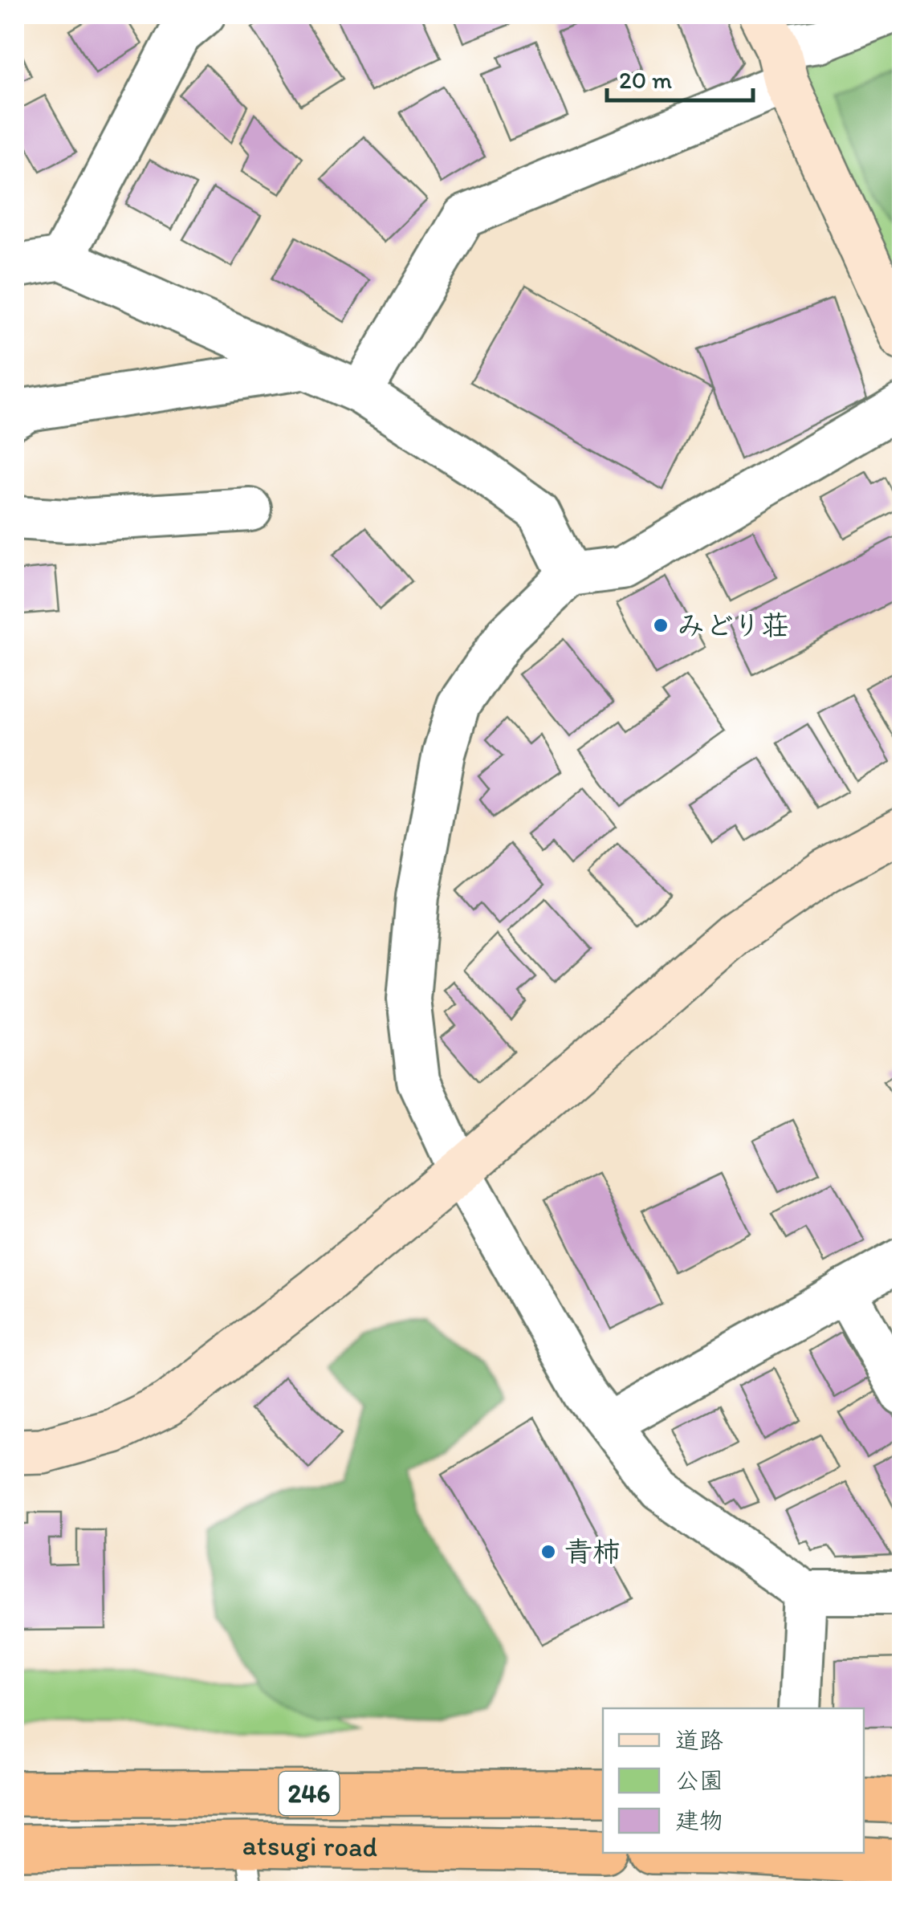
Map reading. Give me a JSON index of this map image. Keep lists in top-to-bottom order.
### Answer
{
  "streets": {
    "highway": ["246", "atsugi road"]
  },
  "places": ["みどり荘", "青柿"],
  "legend": ["道路", "公園", "建物"],
  "scale_bar": "20 m"
}
